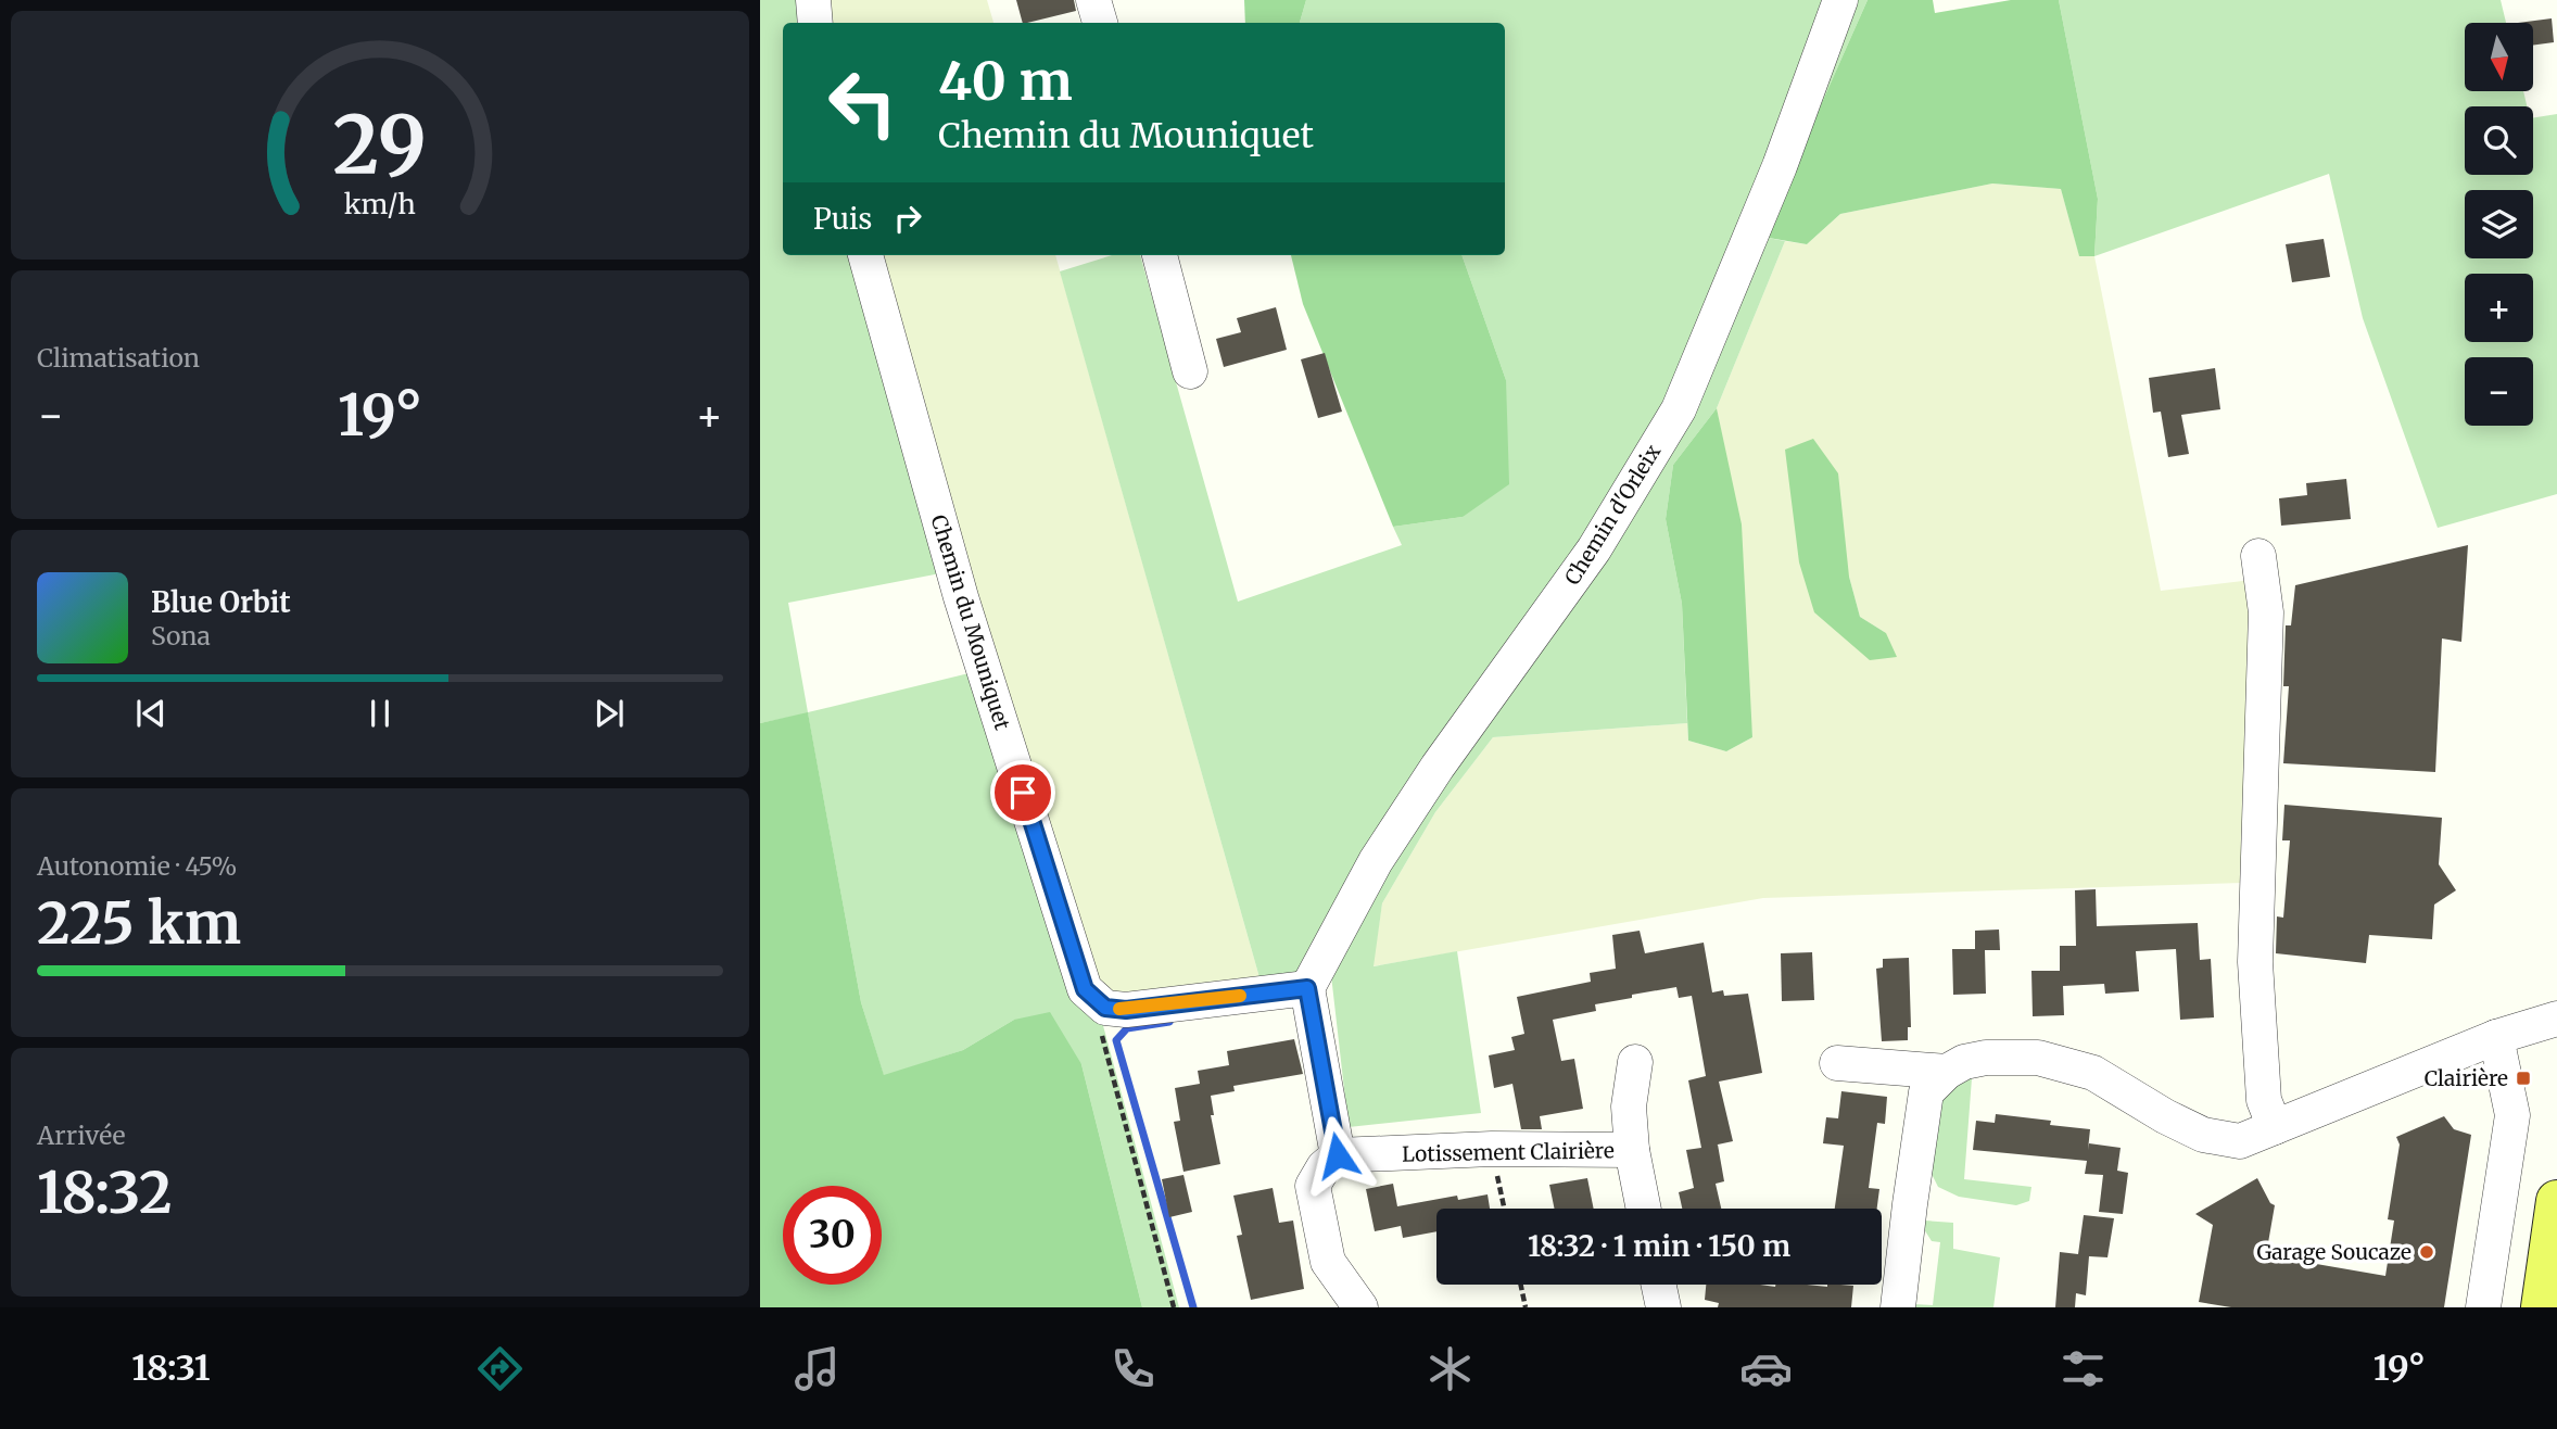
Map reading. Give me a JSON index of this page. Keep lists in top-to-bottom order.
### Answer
{
  "streets": {
    "street": ["Chemin d'Orleix", "Chemin du Mouniquet", "Lotissement Clairière"]
  },
  "places": {
    "transit": ["Clairière"],
    "other": ["Garage Soucaze"]
  },
  "north": "bottom",
  "page": {
    "map_buttons": ["+", "−"],
    "turn": ["40 m", "Chemin du Mouniquet"],
    "then": "Puis",
    "tile": [
      "Climatisation",
      ["Autonomie · 45%", "225 km"],
      ["Arrivée", "18:32"]
    ],
    "heat": ["−", "19°", "+"],
    "song": ["Blue Orbit", "Sona"],
    "limit": "30",
    "trip": "18:32 · 1 min · 150 m",
    "tabs": ["18:31", "19°"],
    "gauge": ["29", "km/h"]
  }
}
